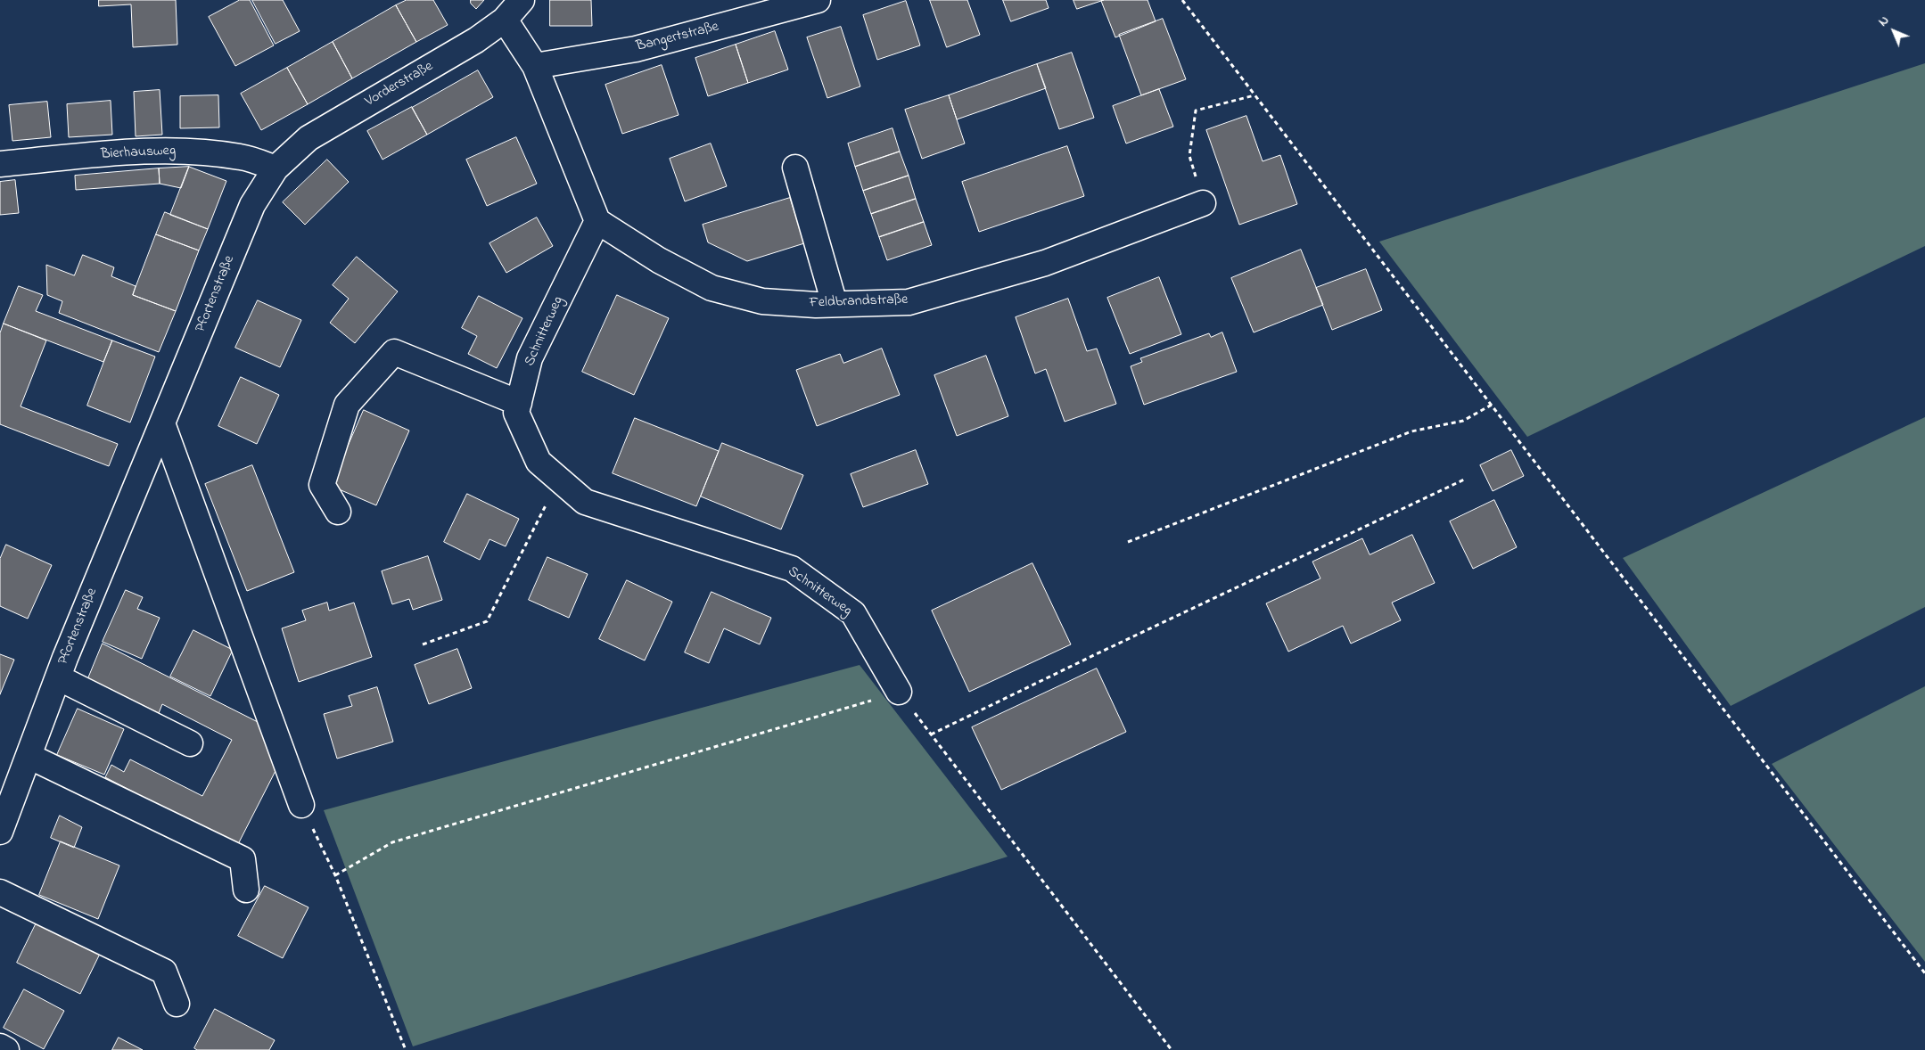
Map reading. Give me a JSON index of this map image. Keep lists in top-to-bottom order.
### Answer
{
  "streets": {
    "street": [
      "Bangertstraße",
      "Vorderstraße",
      "Bierhausweg",
      "Pfortenstraße",
      "Feldbrandstraße",
      "Schnitterweg"
    ]
  },
  "crossings": [
    ["Vorderstraße", "Bierhausweg"],
    ["Vorderstraße", "Pfortenstraße"],
    ["Bierhausweg", "Pfortenstraße"],
    ["Feldbrandstraße", "Schnitterweg"]
  ],
  "north": "top left"
}
